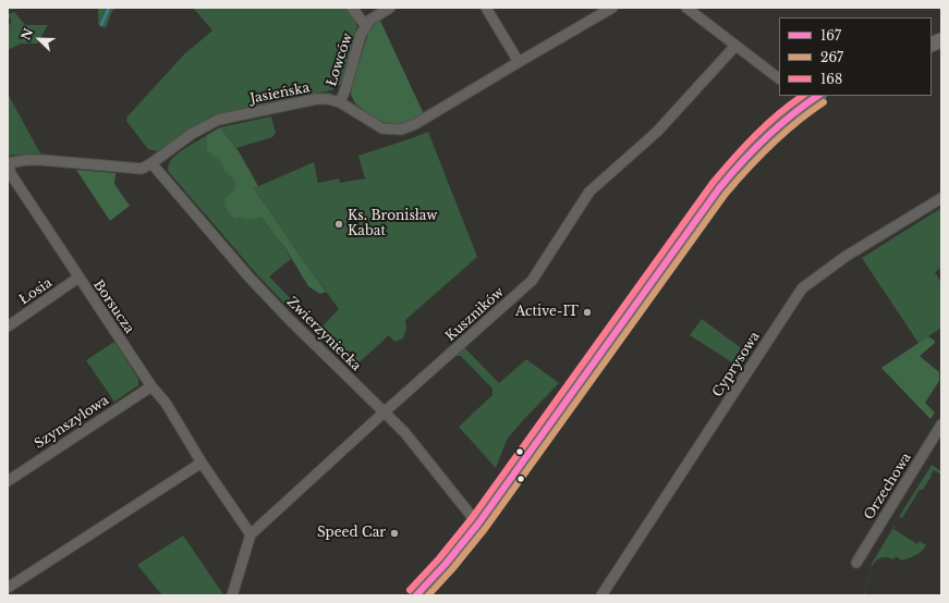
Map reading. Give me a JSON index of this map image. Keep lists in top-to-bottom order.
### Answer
{
  "streets": {
    "street": [
      "Łowców",
      "Jasieńska",
      "Łosia",
      "Borsucza",
      "Kuszników",
      "Zwierzyniecka",
      "Cyprysowa",
      "Szynszylowa",
      "Orzechowa"
    ]
  },
  "crossings": [
    ["Łowców", "Jasieńska"],
    ["Jasieńska", "Borsucza"],
    ["Jasieńska", "Zwierzyniecka"],
    ["Łosia", "Borsucza"],
    ["Borsucza", "Kuszników"],
    ["Borsucza", "Szynszylowa"],
    ["Kuszników", "Zwierzyniecka"]
  ],
  "places": ["Ks. Bronisław Kabat", "Active-IT", "Speed Car"],
  "lines": ["transit line 167", "transit line 168", "transit line 267"],
  "legend": ["167", "267", "168"],
  "north": "top left"
}
